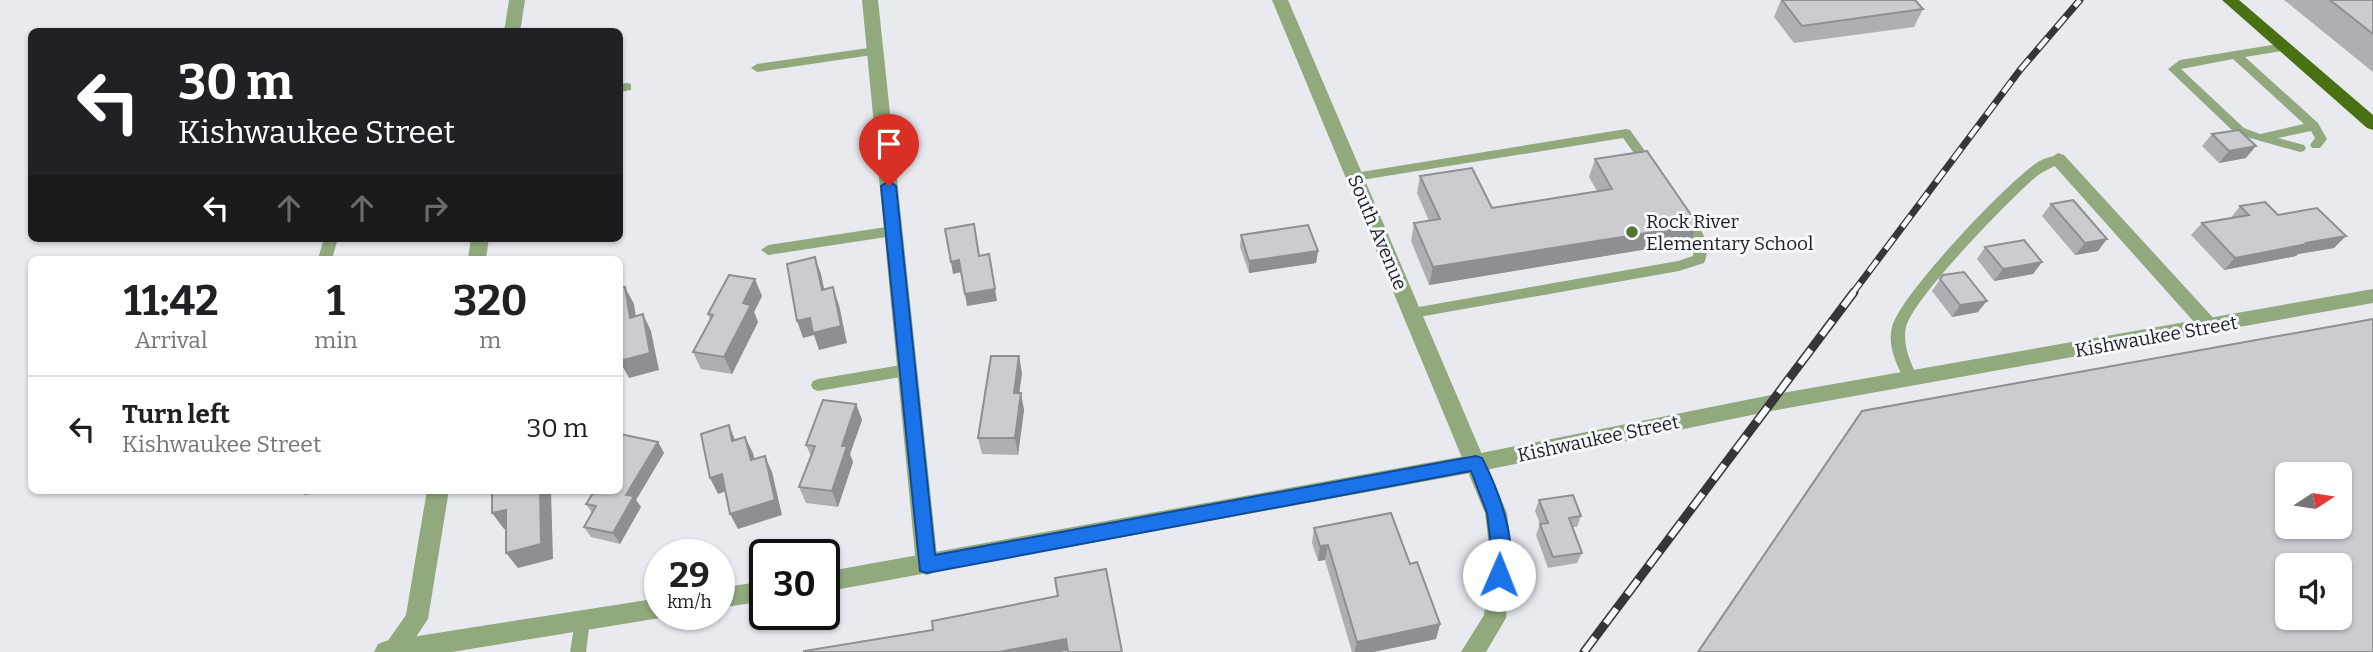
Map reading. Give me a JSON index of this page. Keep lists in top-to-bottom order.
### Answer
{
  "streets": {
    "street": ["South Avenue", "Kishwaukee Street"]
  },
  "crossings": [
    ["South Avenue", "Kishwaukee Street"]
  ],
  "places": ["Rock River Elementary School"],
  "north": "right",
  "page": {
    "turn": ["30 m", "Kishwaukee Street"],
    "eta": [
      "11:42",
      "Arrival",
      "1",
      "min",
      "320",
      "m"
    ],
    "list": [
      {
        "name": "Turn left",
        "note": "Kishwaukee Street",
        "value": "30 m"
      }
    ],
    "speed": "29 km/h",
    "limit": "30"
  }
}
